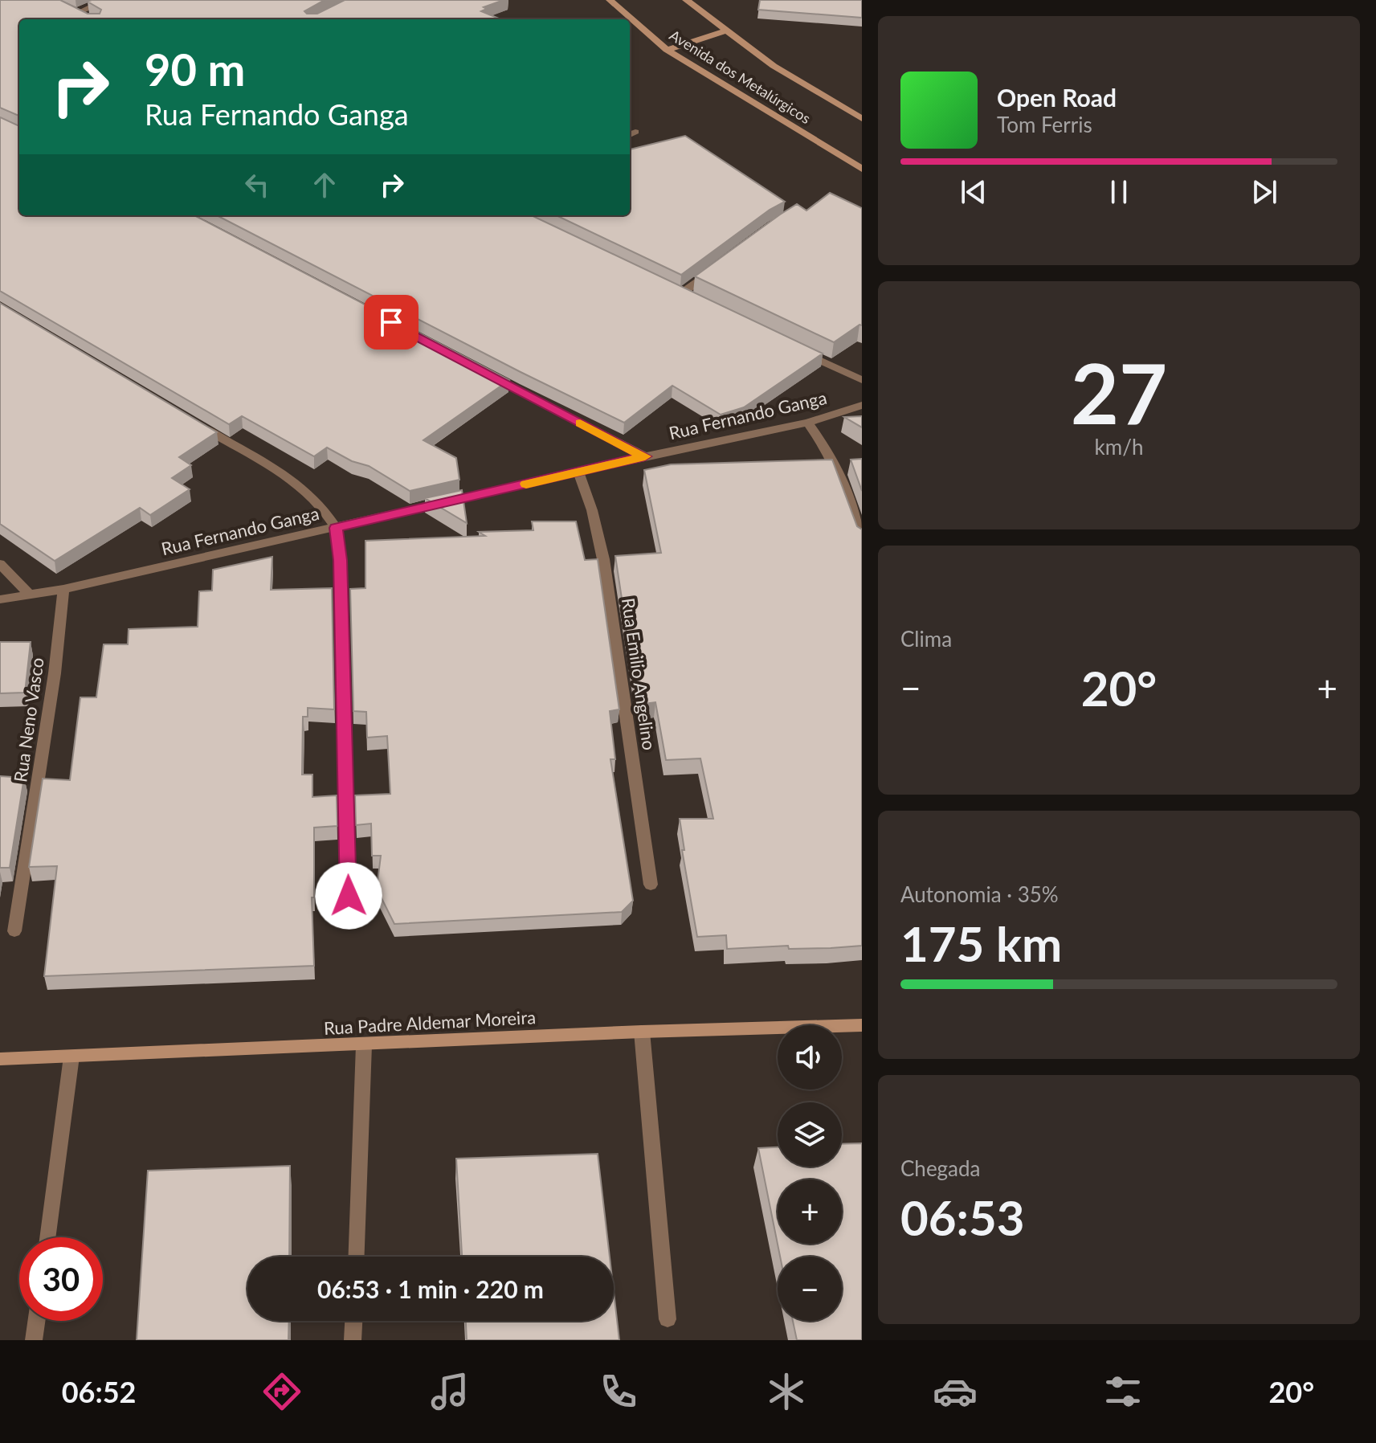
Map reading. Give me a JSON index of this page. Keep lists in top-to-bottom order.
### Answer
{
  "streets": {
    "street": [
      "Avenida dos Metalúrgicos",
      "Rua Fernando Ganga",
      "Rua Emilio Angelino",
      "Rua Neno Vasco",
      "Rua Padre Aldemar Moreira"
    ]
  },
  "crossings": [
    ["Rua Fernando Ganga", "Rua Emilio Angelino"],
    ["Rua Fernando Ganga", "Rua Neno Vasco"]
  ],
  "page": {
    "turn": ["90 m", "Rua Fernando Ganga"],
    "song": ["Open Road", "Tom Ferris"],
    "tile": [
      ["27", "km/h"],
      "Clima",
      ["Autonomia · 35%", "175 km"],
      ["Chegada", "06:53"]
    ],
    "heat": ["−", "20°", "+"],
    "map_buttons": ["+", "−"],
    "limit": "30",
    "trip": "06:53 · 1 min · 220 m",
    "tabs": ["06:52", "20°"]
  }
}
